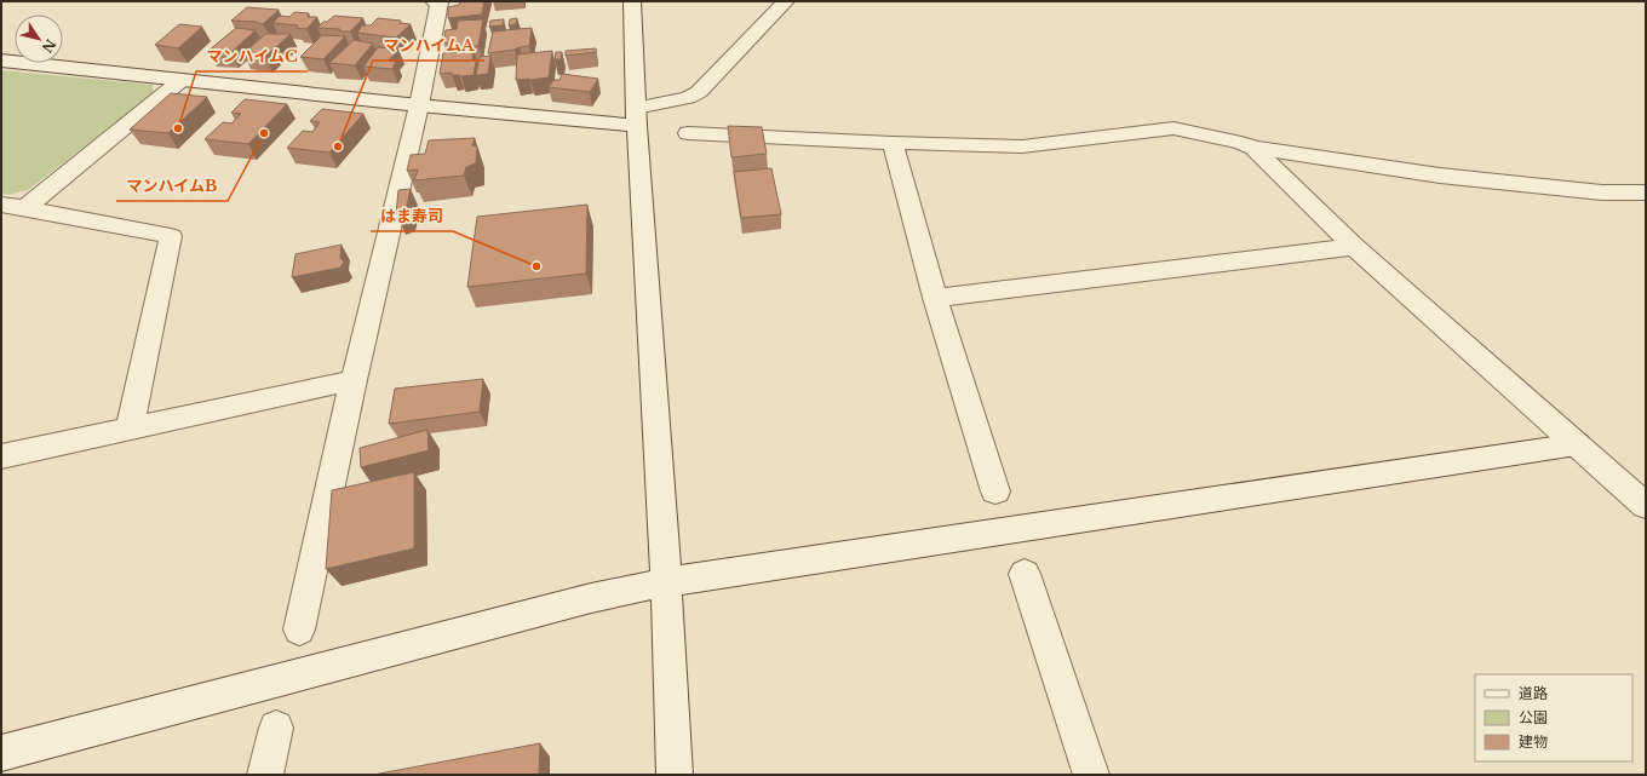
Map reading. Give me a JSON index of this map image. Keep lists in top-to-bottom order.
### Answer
{
  "places": [
    "マンハイムC",
    "マンハイムB",
    "マンハイムA",
    "はま寿司"
  ],
  "legend": ["道路", "公園", "建物"],
  "north": "bottom right"
}
